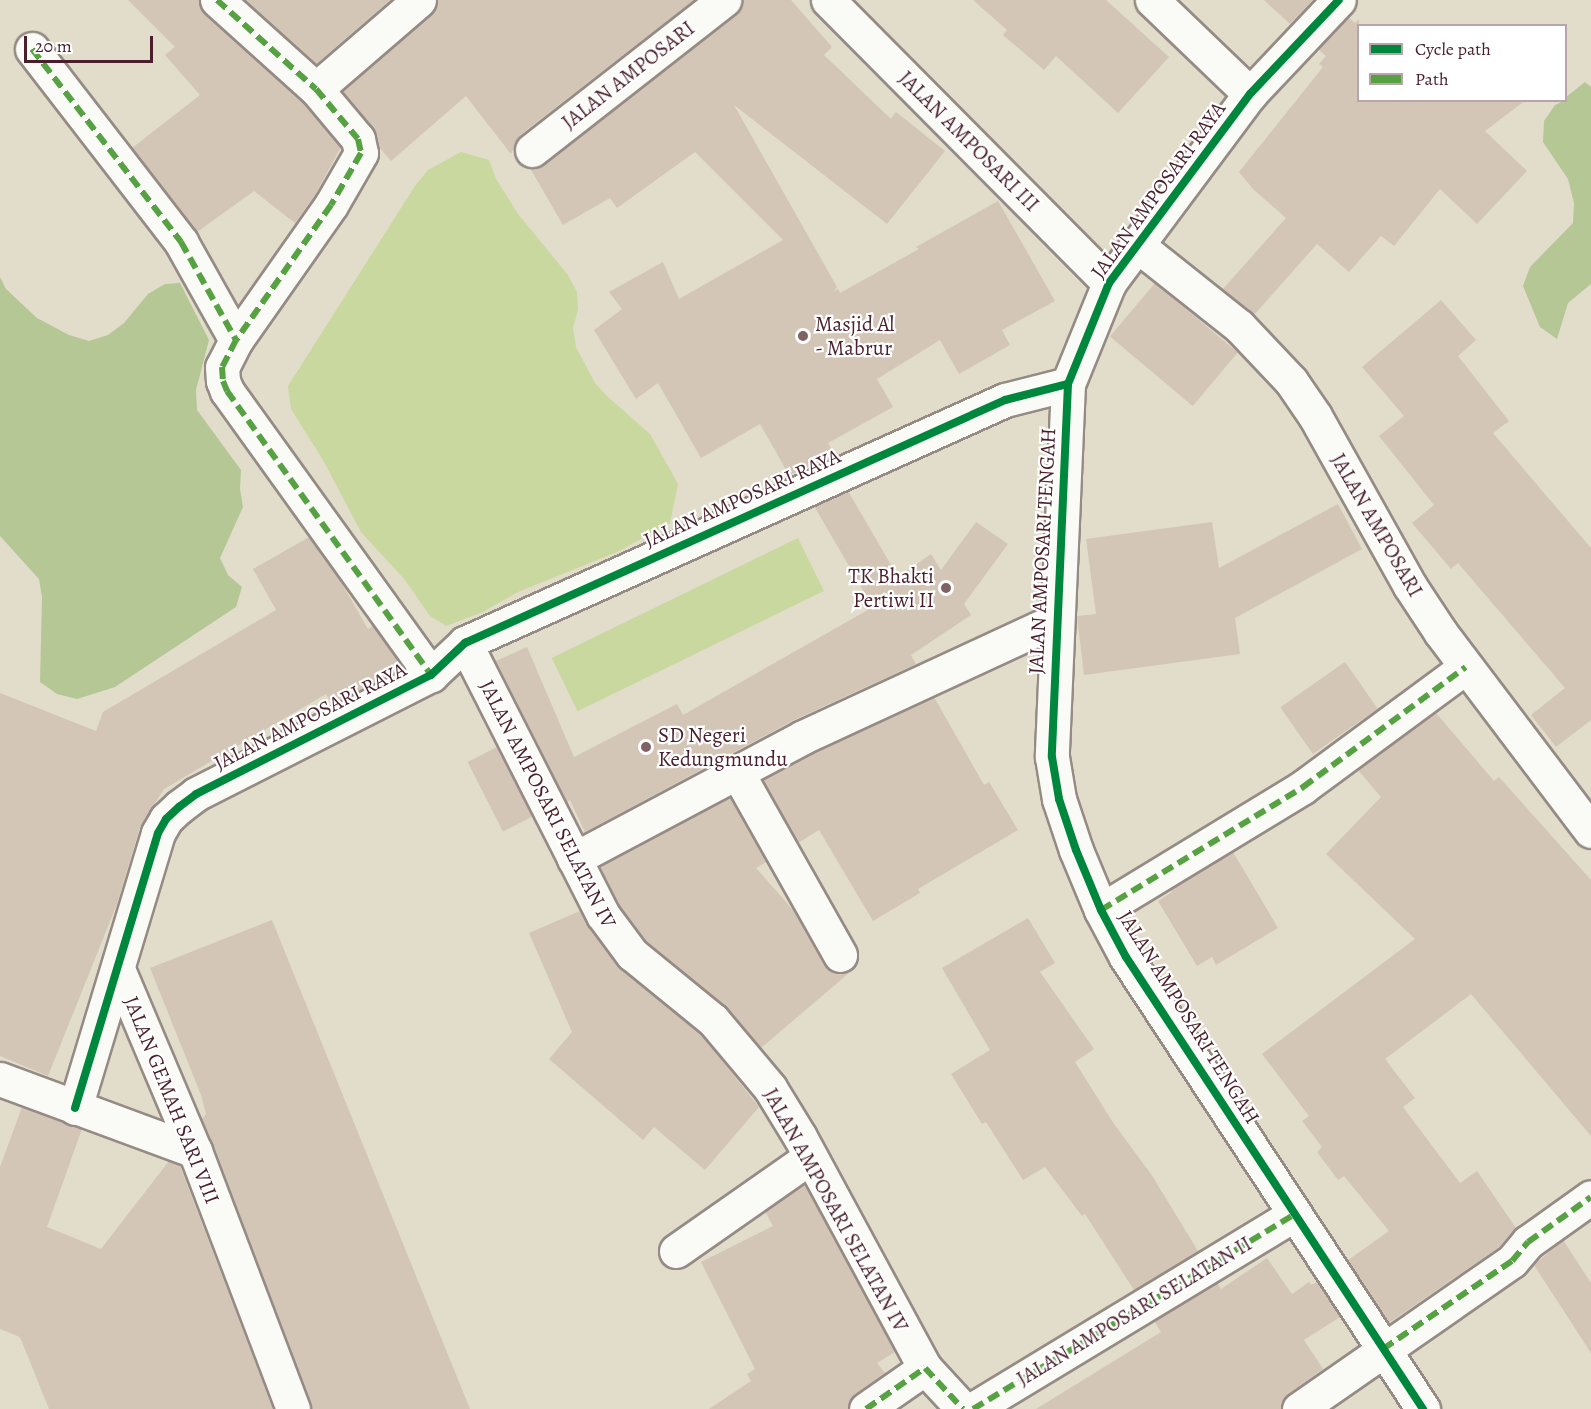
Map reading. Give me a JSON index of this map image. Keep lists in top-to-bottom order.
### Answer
{
  "streets": {
    "street": [
      "JALAN AMPOSARI",
      "JALAN AMPOSARI III",
      "JALAN AMPOSARI RAYA",
      "JALAN AMPOSARI TENGAH",
      "JALAN AMPOSARI SELATAN IV",
      "JALAN GEMAH SARI VIII",
      "JALAN AMPOSARI SELATAN II"
    ]
  },
  "crossings": [
    ["JALAN AMPOSARI", "JALAN AMPOSARI RAYA"],
    ["JALAN AMPOSARI III", "JALAN AMPOSARI RAYA"],
    ["JALAN AMPOSARI RAYA", "JALAN AMPOSARI TENGAH"],
    ["JALAN AMPOSARI RAYA", "JALAN AMPOSARI SELATAN IV"],
    ["JALAN AMPOSARI RAYA", "JALAN GEMAH SARI VIII"],
    ["JALAN AMPOSARI TENGAH", "JALAN AMPOSARI SELATAN II"]
  ],
  "places": ["Masjid Al - Mabrur", "TK Bhakti Pertiwi II", "SD Negeri Kedungmundu"],
  "legend": ["Cycle path", "Path"],
  "scale_bar": "20 m"
}
